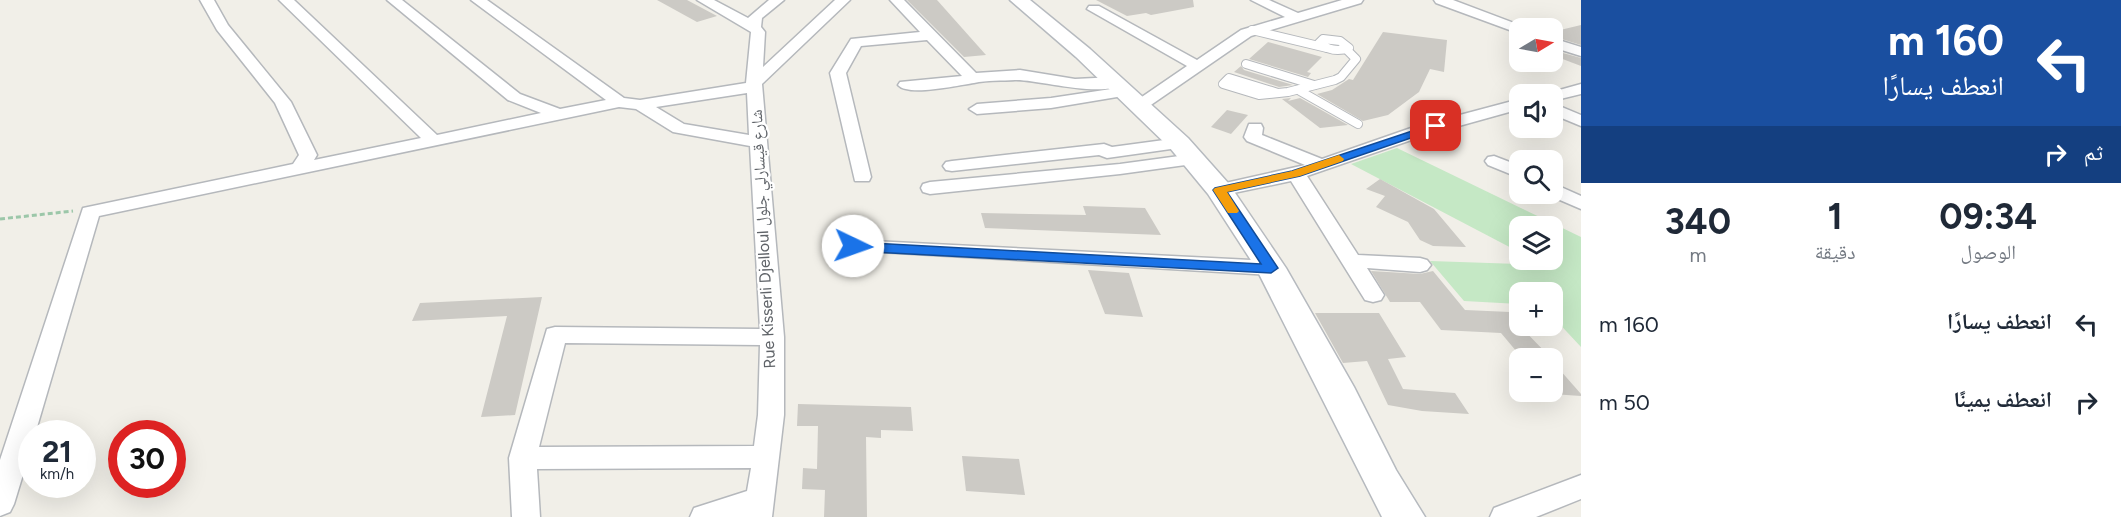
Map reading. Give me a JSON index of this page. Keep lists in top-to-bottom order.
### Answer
{
  "streets": {
    "street": ["Rue Kisserli Djelloul شارع قيسارلي جلول"]
  },
  "north": "right",
  "page": {
    "turn": ["160 m", "انعطف يسارًا"],
    "map_buttons": ["+", "−"],
    "then": "ثم",
    "eta": [
      "09:34",
      "الوصول",
      "1",
      "دقيقة",
      "340",
      "m"
    ],
    "list": [
      {
        "name": "انعطف يسارًا",
        "value": "160 m"
      },
      {
        "name": "انعطف يمينًا",
        "value": "50 m"
      }
    ],
    "speed": "21 km/h",
    "limit": "30"
  }
}
